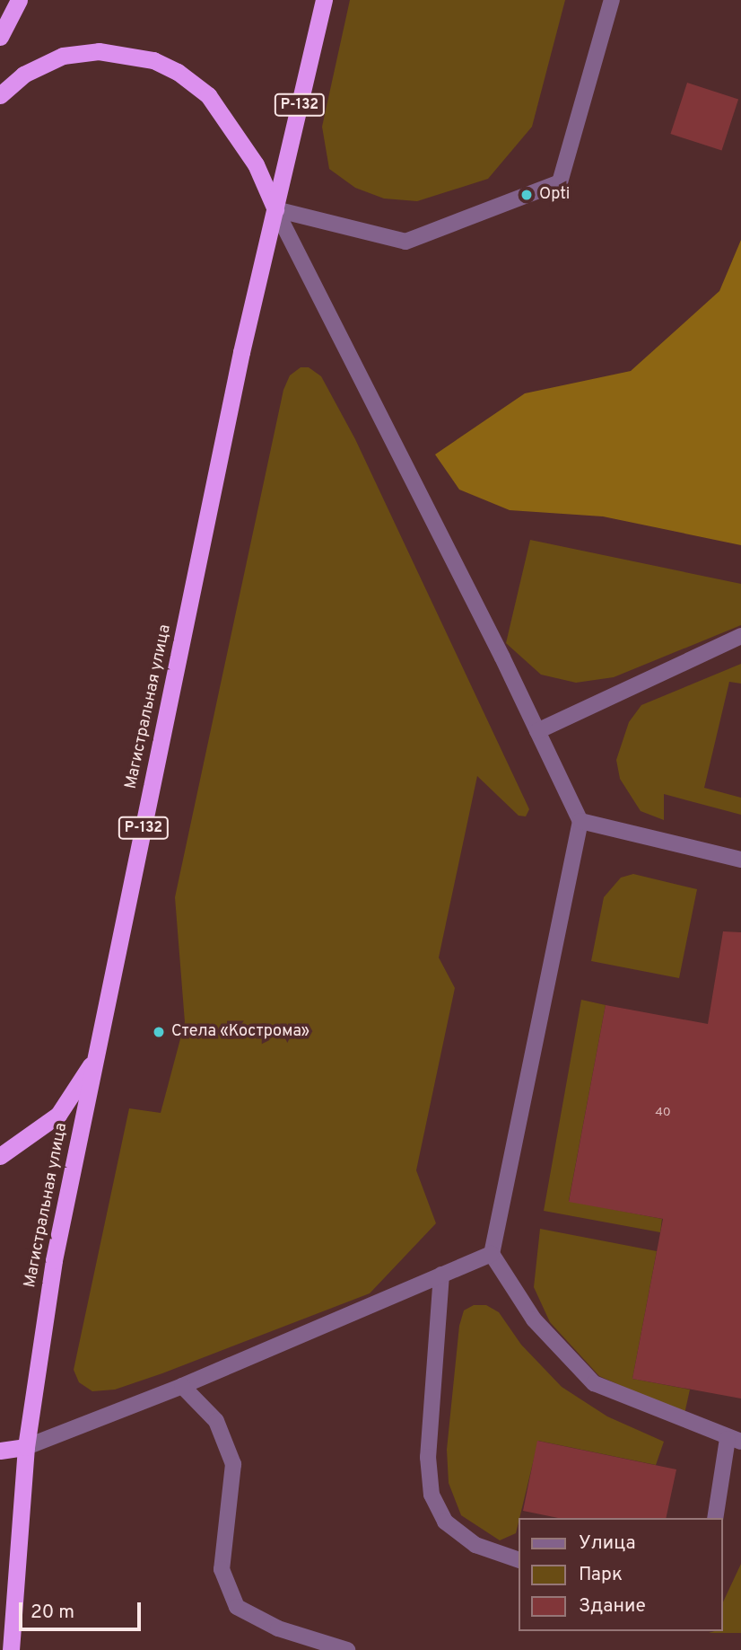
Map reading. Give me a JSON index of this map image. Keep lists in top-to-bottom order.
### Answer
{
  "streets": {
    "highway": ["Р-132", "Магистральная улица"]
  },
  "crossings": [
    ["Р-132", "Магистральная улица"]
  ],
  "places": ["Opti", "Стела «Кострома»"],
  "house_numbers": ["40"],
  "legend": ["Улица", "Парк", "Здание"],
  "scale_bar": "20 m"
}
